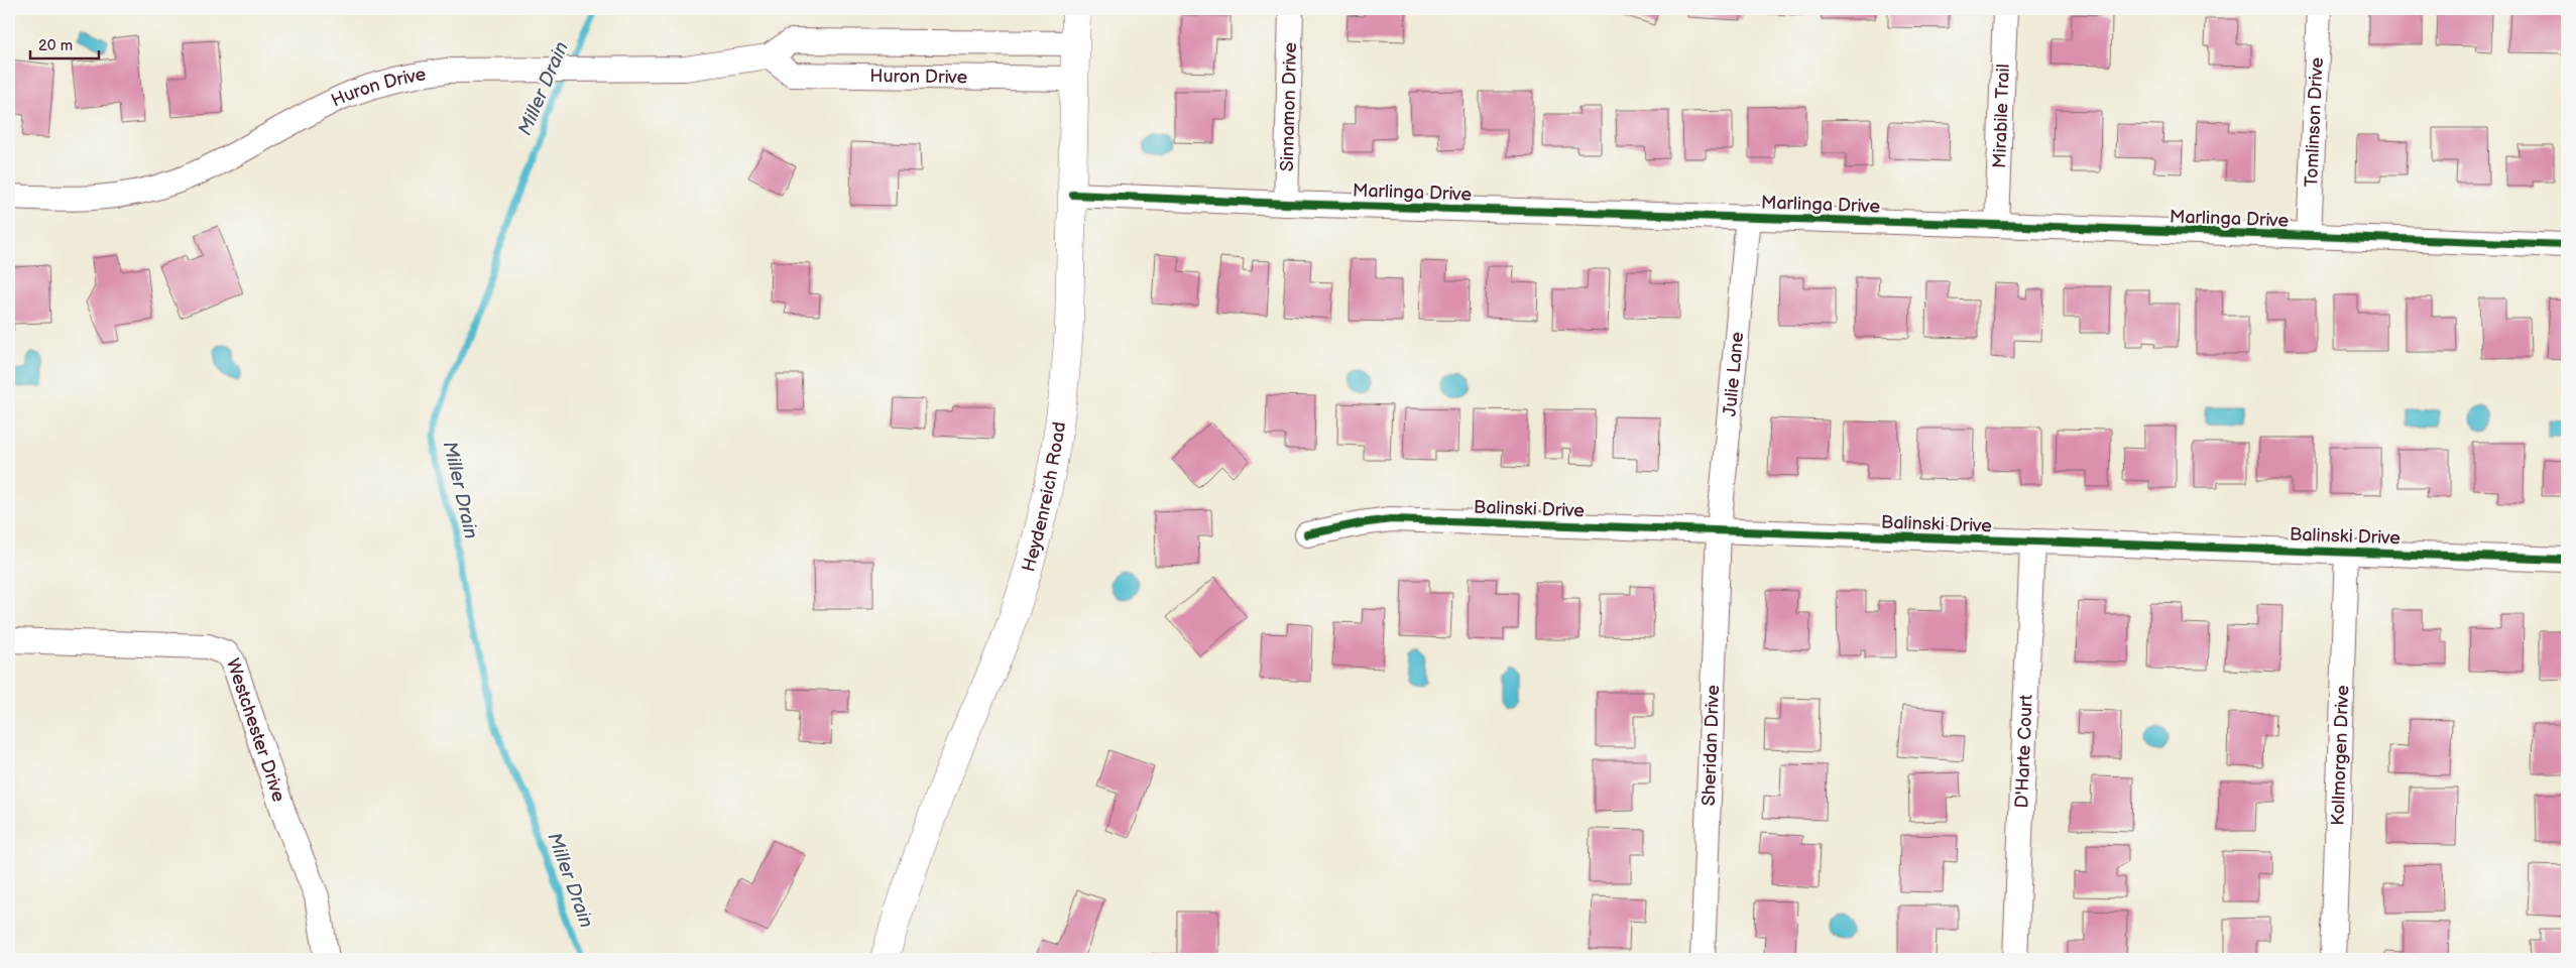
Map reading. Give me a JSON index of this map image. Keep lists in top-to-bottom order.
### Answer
{
  "streets": {
    "street": [
      "Huron Drive",
      "Sinnamon Drive",
      "Mirabile Trail",
      "Tomlinson Drive",
      "Marlinga Drive",
      "Julie Lane",
      "Heydenreich Road",
      "Balinski Drive",
      "Westchester Drive",
      "Sheridan Drive",
      "D'Harte Court",
      "Kollmorgen Drive"
    ]
  },
  "crossings": [
    ["Huron Drive", "Heydenreich Road"],
    ["Sinnamon Drive", "Marlinga Drive"],
    ["Mirabile Trail", "Marlinga Drive"],
    ["Tomlinson Drive", "Marlinga Drive"],
    ["Marlinga Drive", "Julie Lane"],
    ["Marlinga Drive", "Heydenreich Road"],
    ["Julie Lane", "Balinski Drive"],
    ["Julie Lane", "Sheridan Drive"],
    ["Balinski Drive", "Sheridan Drive"],
    ["Balinski Drive", "D'Harte Court"],
    ["Balinski Drive", "Kollmorgen Drive"]
  ],
  "water": ["Miller Drain"],
  "scale_bar": "20 m"
}
